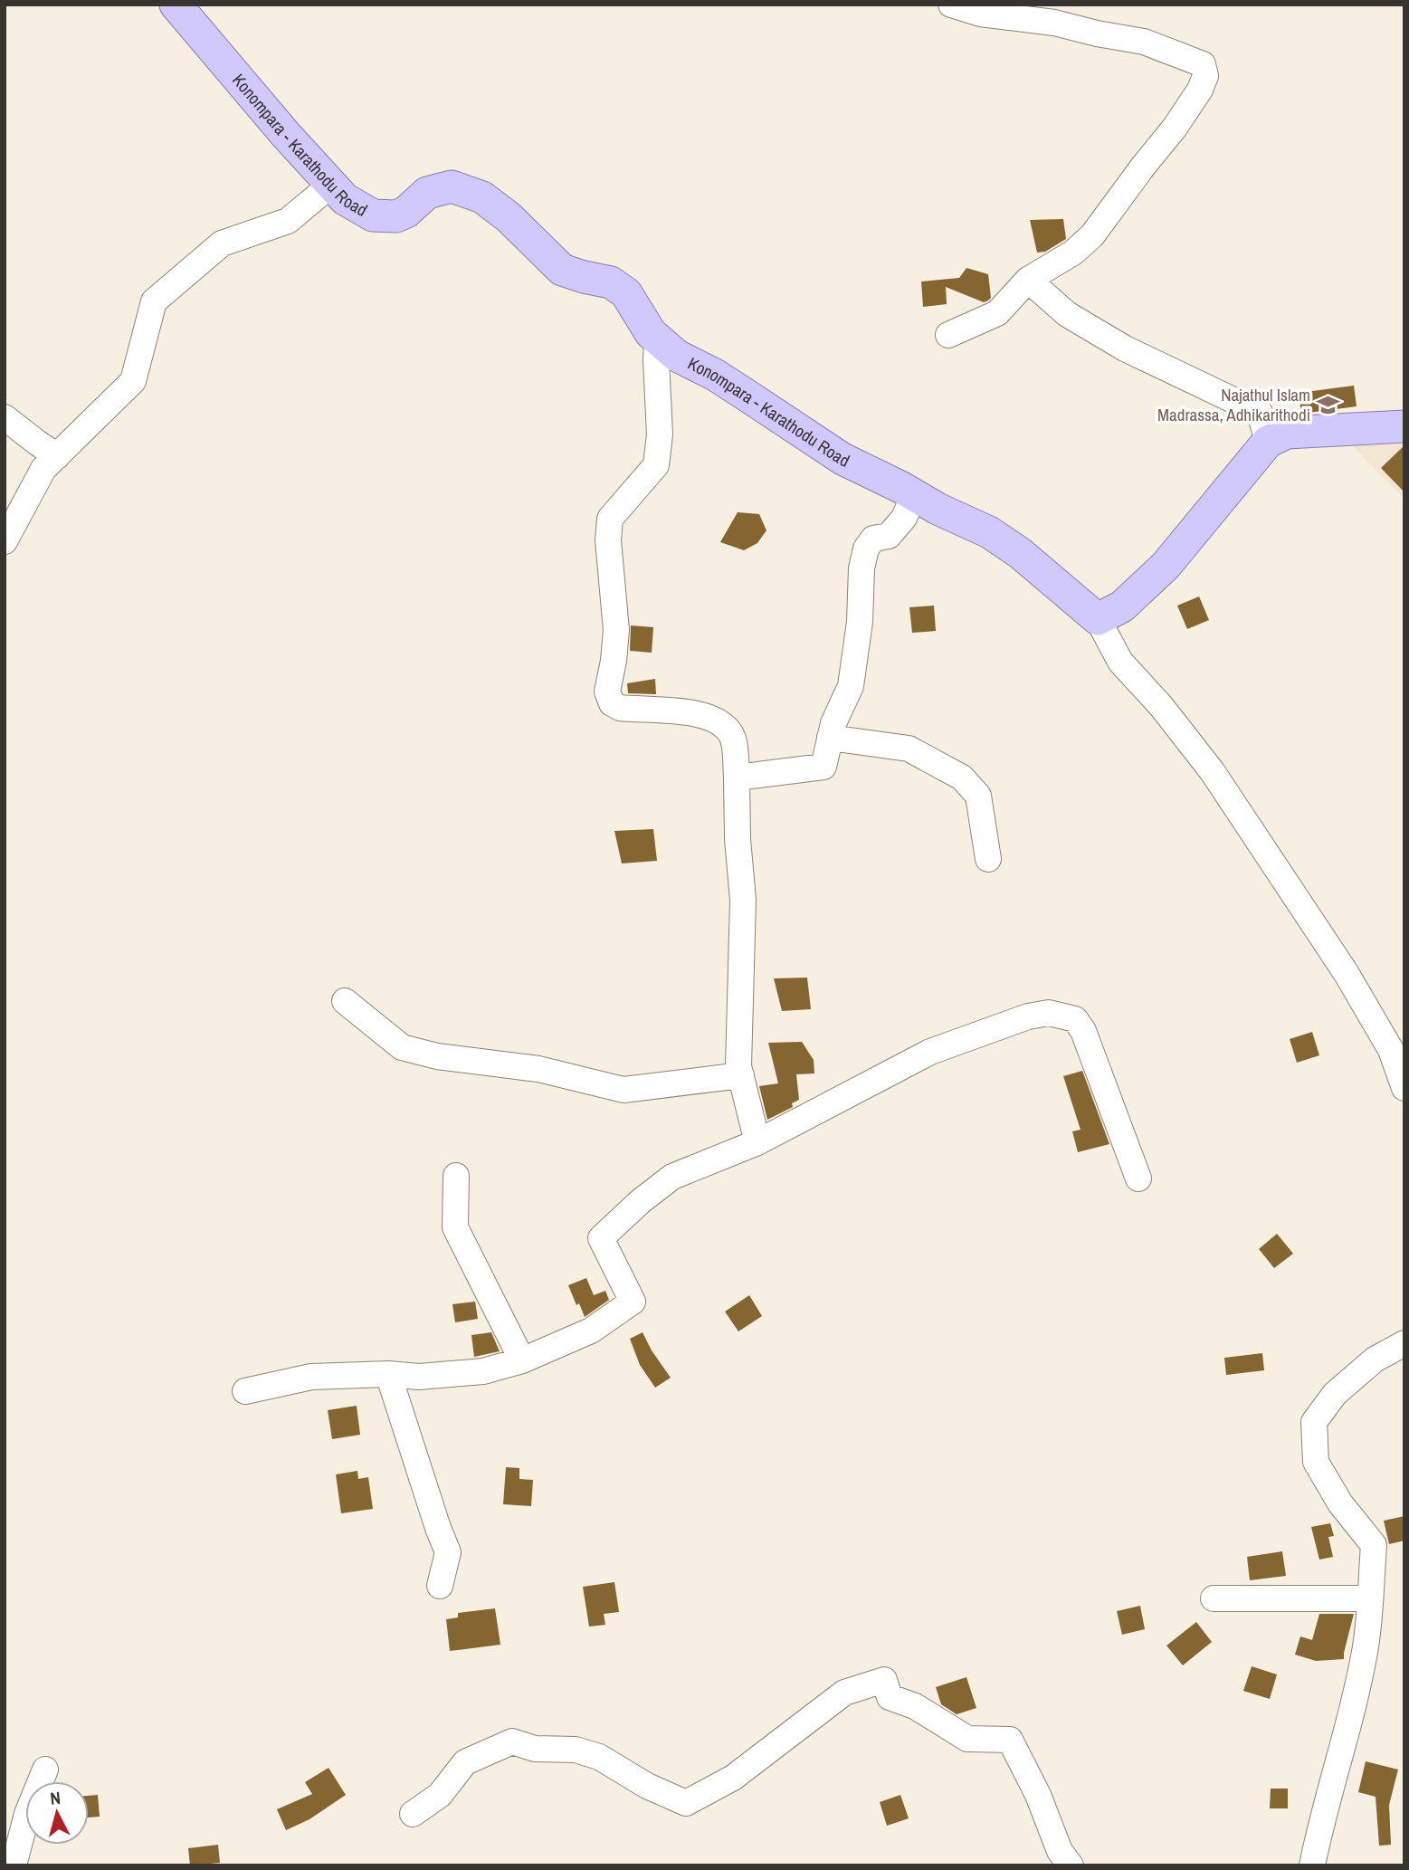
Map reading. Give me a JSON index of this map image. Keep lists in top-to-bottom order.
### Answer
{
  "streets": {
    "main road": ["Konompara - Karathodu Road"]
  },
  "places": {
    "school or university": ["Najathul Islam Madrassa, Adhikarithodi"]
  },
  "north": "top"
}
